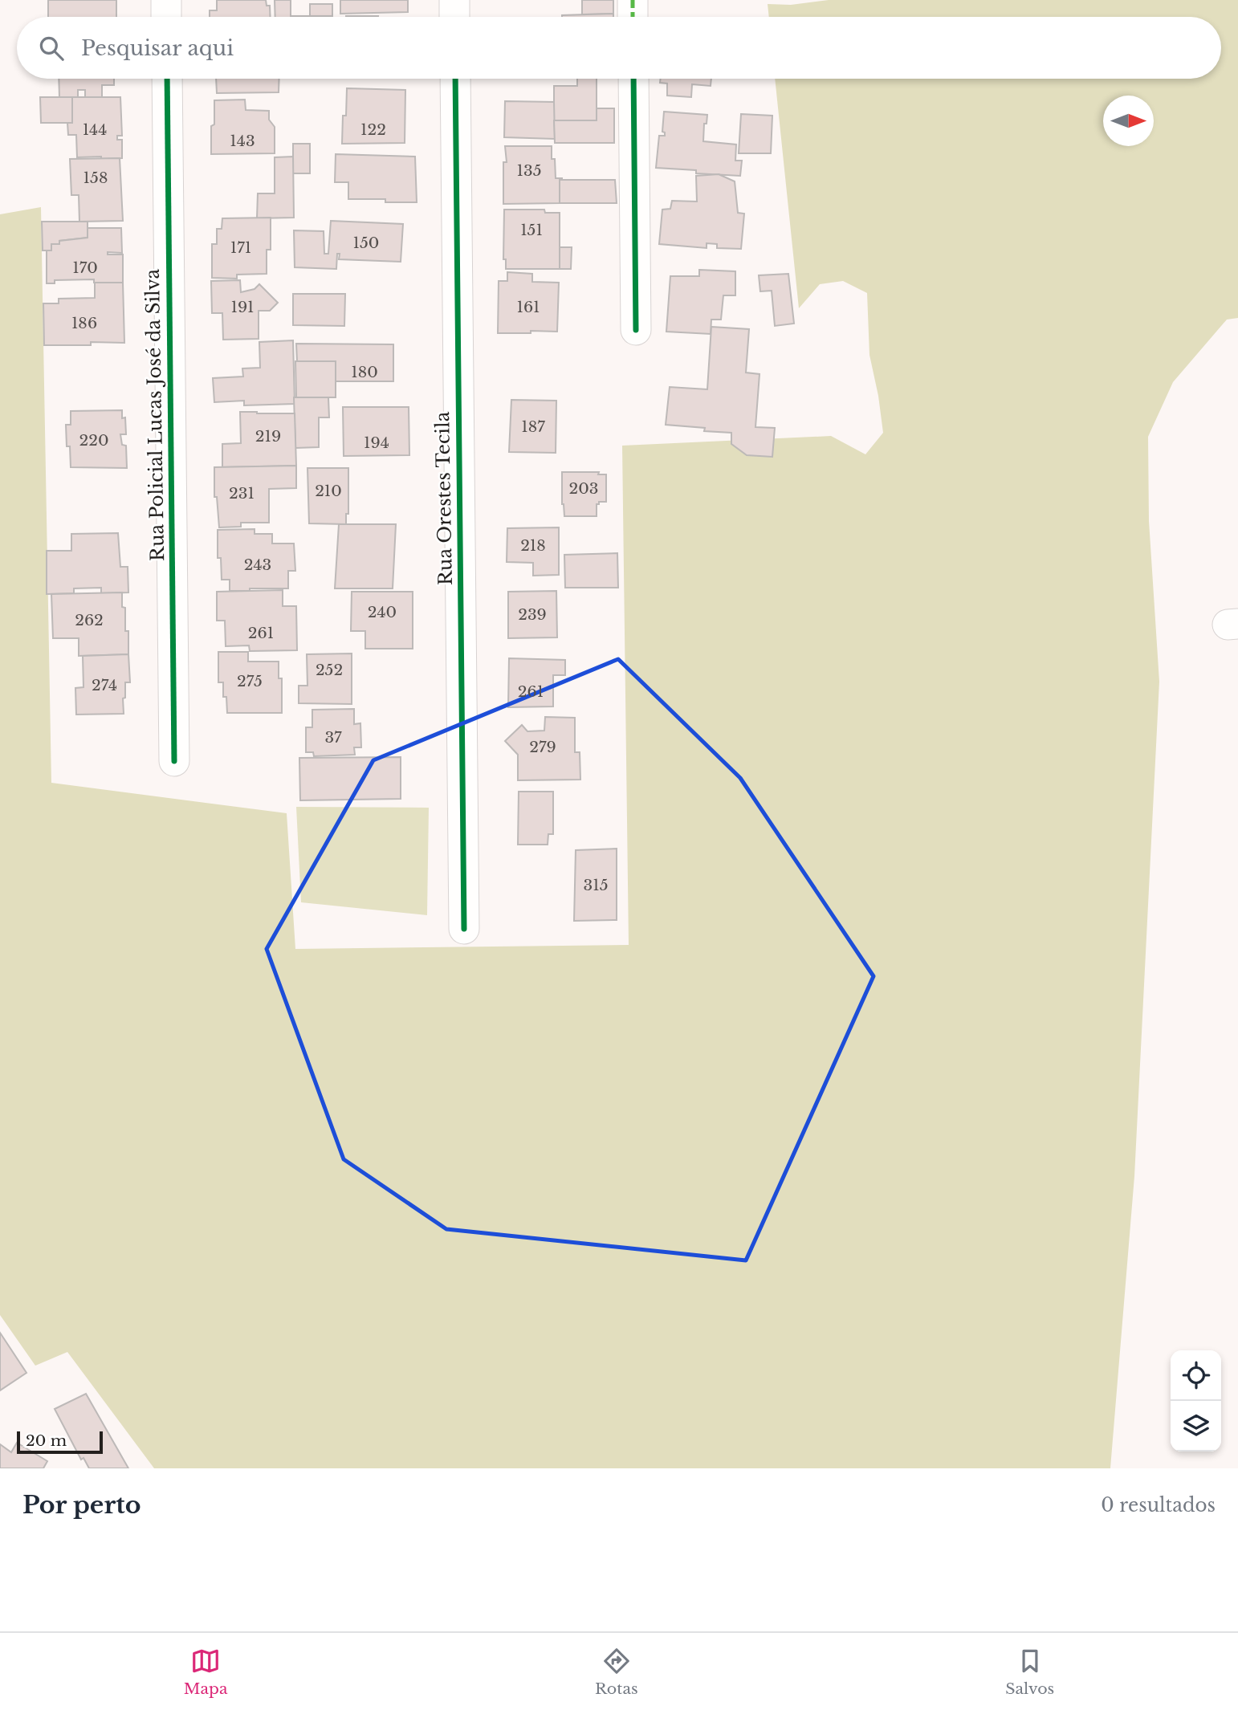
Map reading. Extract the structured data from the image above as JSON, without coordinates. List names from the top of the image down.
{
  "streets": {
    "street": ["Rua Policial Lucas José da Silva", "Rua Orestes Tecila"]
  },
  "house_numbers": [
    "144",
    "122",
    "143",
    "135",
    "158",
    "151",
    "150",
    "171",
    "170",
    "191",
    "161",
    "186",
    "180",
    "187",
    "219",
    "220",
    "194",
    "203",
    "210",
    "231",
    "218",
    "243",
    "240",
    "239",
    "262",
    "261",
    "252",
    "275",
    "274",
    "261",
    "37",
    "279",
    "315"
  ],
  "scale_bar": "20 m",
  "north": "right",
  "page": {
    "search": "Pesquisar aqui",
    "scale": "20 m",
    "heading": ["Por perto", "0 resultados"],
    "nav": ["Mapa", "Rotas", "Salvos"]
  }
}
